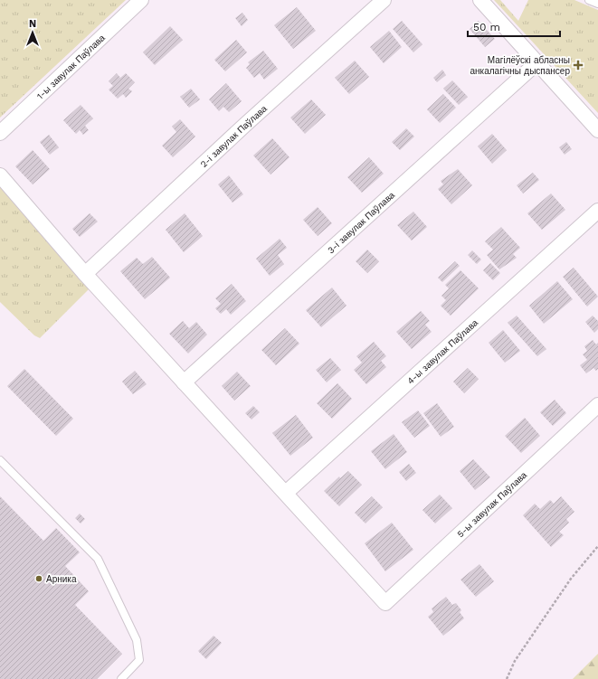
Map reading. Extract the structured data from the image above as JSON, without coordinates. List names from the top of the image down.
{
  "streets": {
    "street": [
      "1-ы завулак Паўлава",
      "2-і завулак Паўлава",
      "3-і завулак Паўлава",
      "4-ы завулак Паўлава",
      "5-ы завулак Паўлава"
    ]
  },
  "crossings": [
    ["4-ы завулак Паўлава", "5-ы завулак Паўлава"]
  ],
  "places": {
    "health": ["Магілёўскі абласны анкалагічны дыспансер"],
    "other": ["Арника"]
  },
  "scale_bar": "50 m",
  "north": "top"
}
